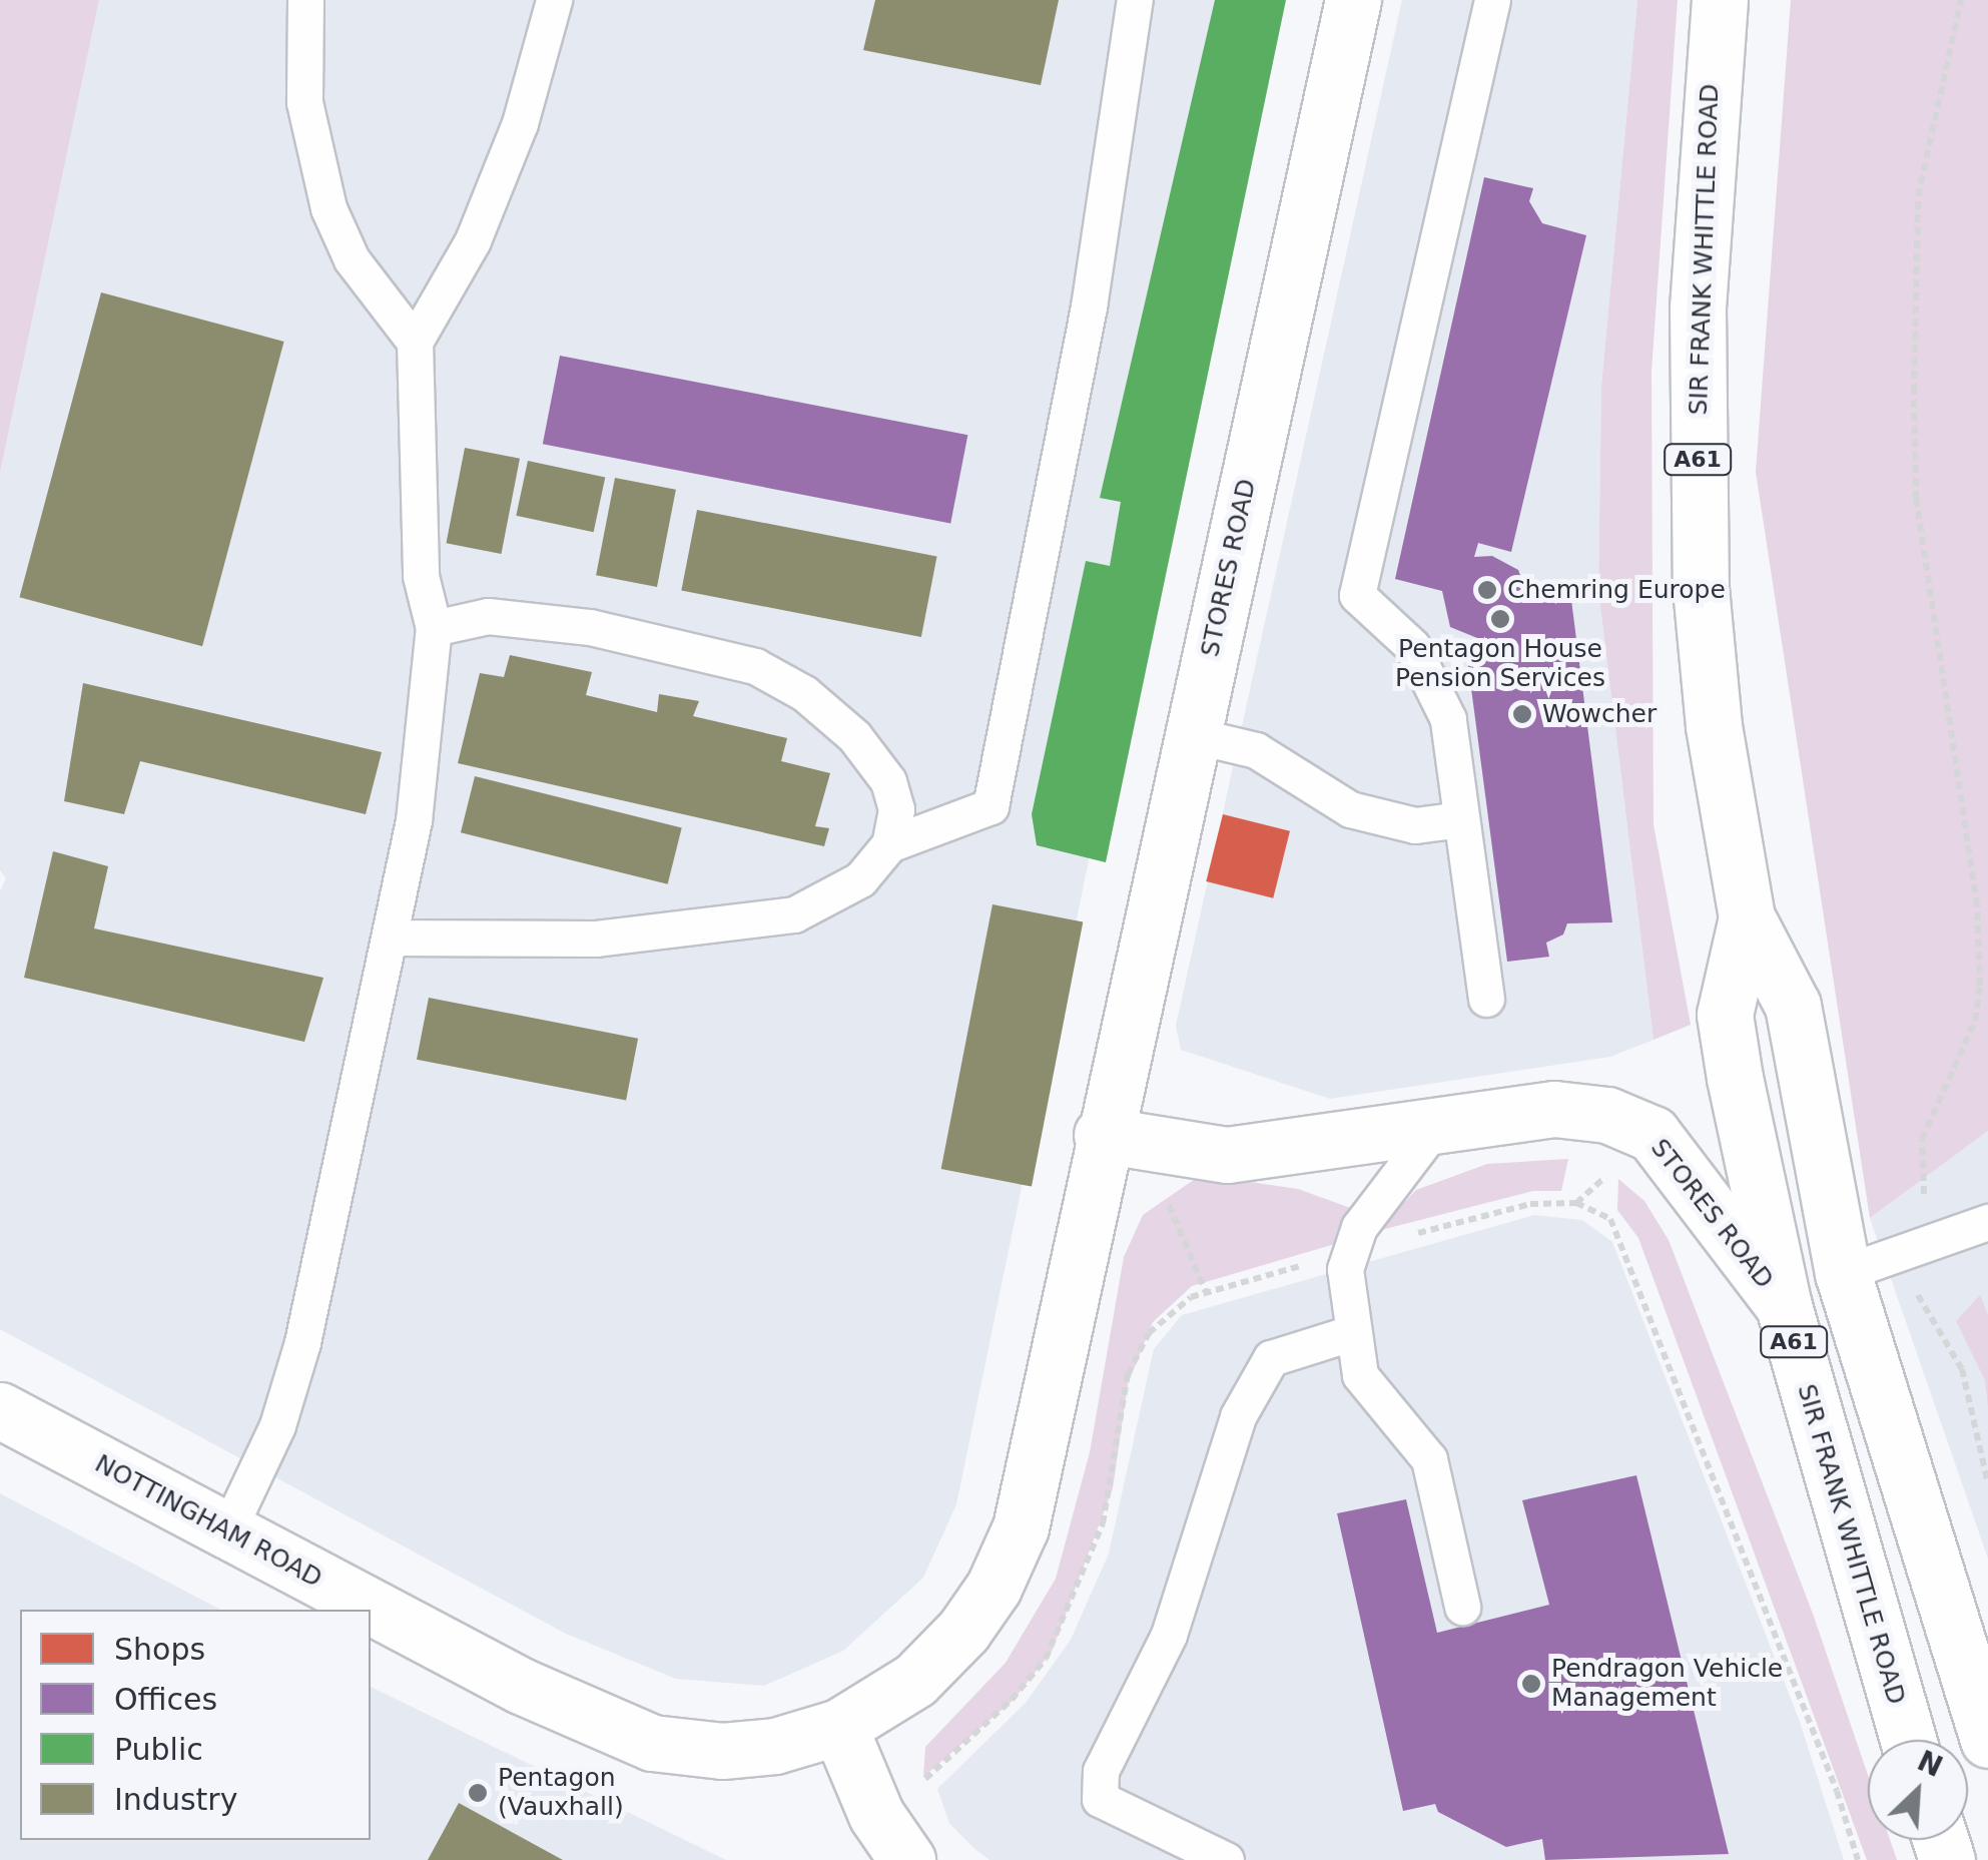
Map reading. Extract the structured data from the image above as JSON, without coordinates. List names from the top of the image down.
{
  "streets": {
    "main road": [
      "SIR FRANK WHITTLE ROAD",
      "A61",
      "STORES ROAD",
      "NOTTINGHAM ROAD"
    ]
  },
  "crossings": [
    ["SIR FRANK WHITTLE ROAD", "STORES ROAD"],
    ["STORES ROAD", "NOTTINGHAM ROAD"]
  ],
  "places": [
    "Chemring Europe",
    "Pentagon House Pension Services",
    "Wowcher",
    "Pendragon Vehicle Management",
    "Pentagon (Vauxhall)"
  ],
  "legend": [
    "Shops",
    "Offices",
    "Public",
    "Industry"
  ],
  "north": "top right"
}
